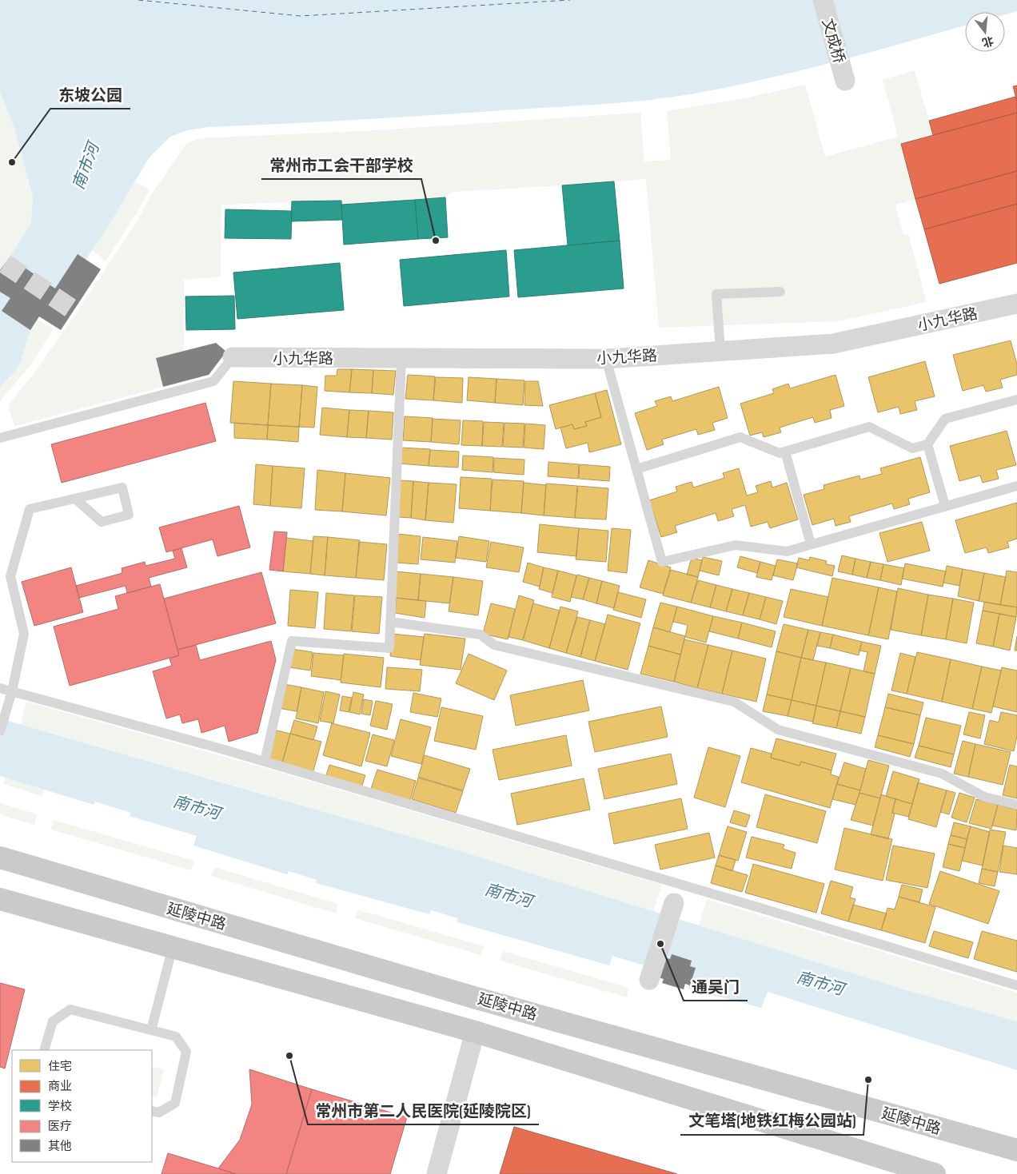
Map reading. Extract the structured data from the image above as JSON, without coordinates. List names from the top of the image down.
{
  "streets": {
    "main road": ["延陵中路"],
    "street": ["文成桥", "小九华路"]
  },
  "water": ["南市河"],
  "places": [
    "东坡公园",
    "常州市工会干部学校",
    "通吴门",
    "常州市第二人民医院(延陵院区)",
    "文笔塔(地铁红梅公园站)"
  ],
  "legend": [
    "住宅",
    "商业",
    "学校",
    "医疗",
    "其他"
  ],
  "north": "bottom"
}
